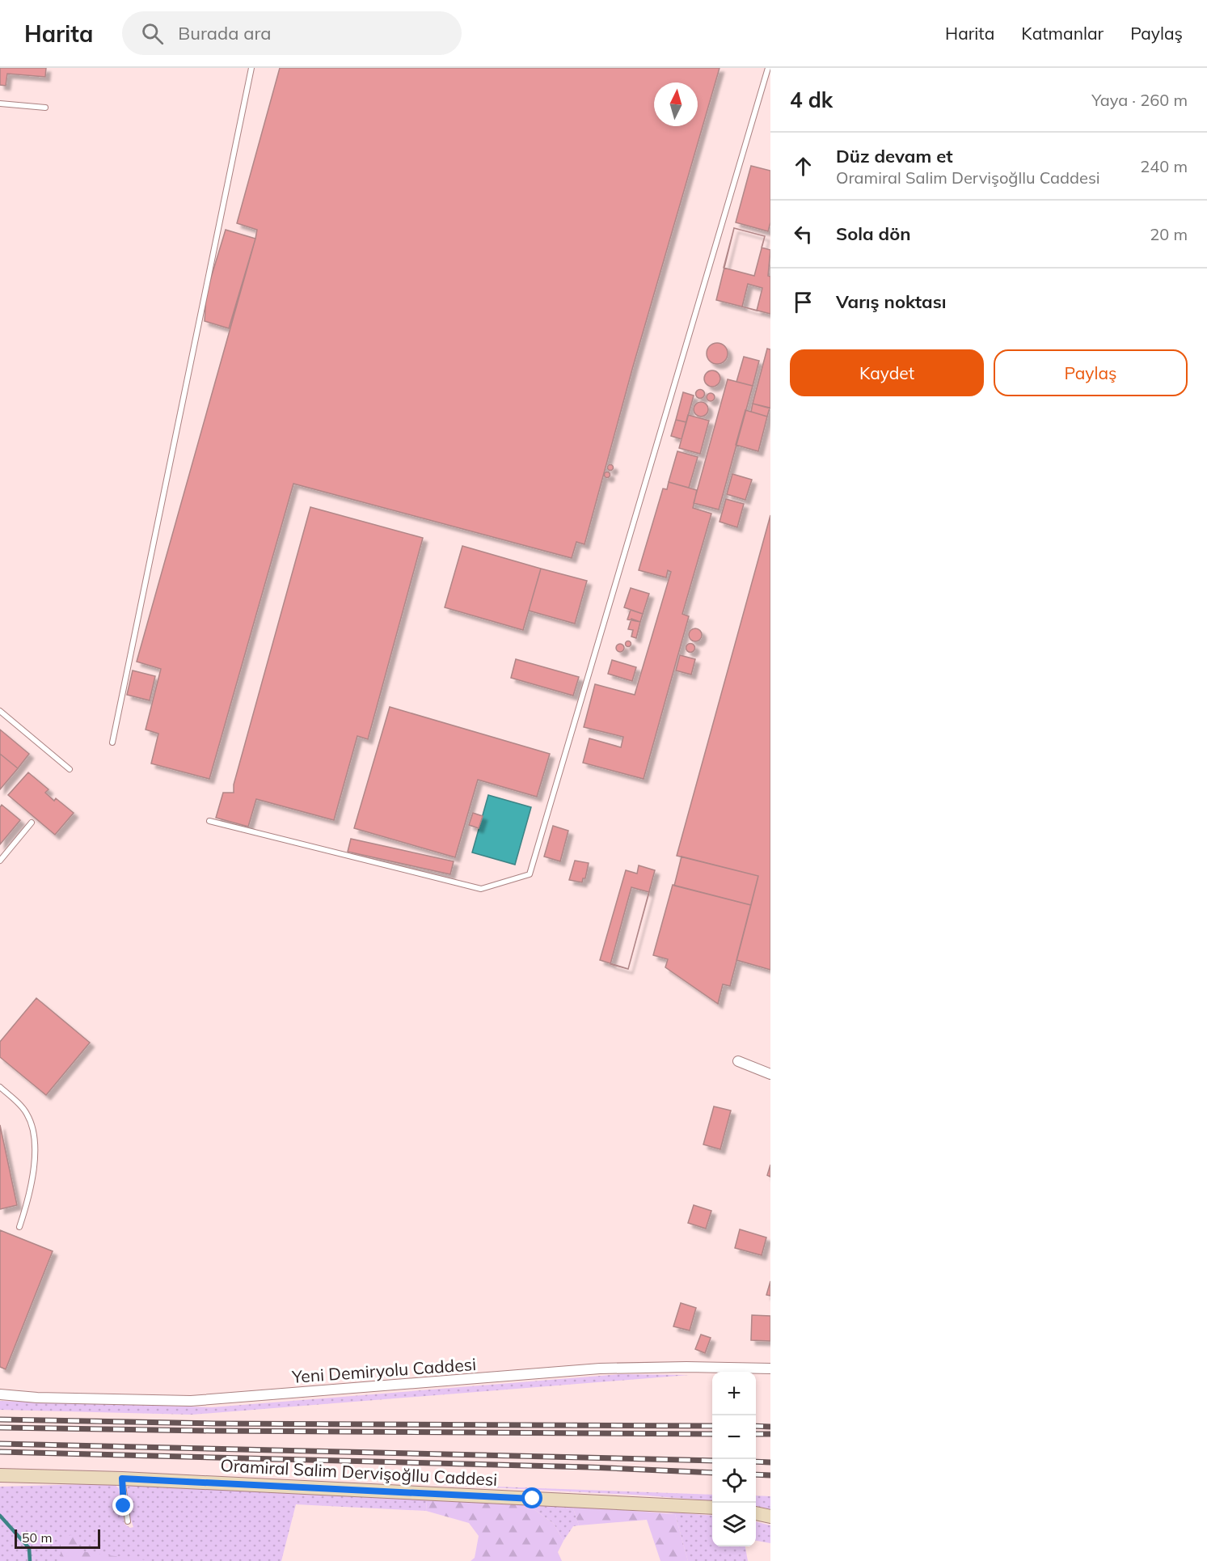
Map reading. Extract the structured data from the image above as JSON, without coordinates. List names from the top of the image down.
{
  "streets": {
    "street": ["Yeni Demiryolu Caddesi", "Oramiral Salim Dervişoğllu Caddesi"]
  },
  "scale_bar": "50 m",
  "north": "top",
  "page": {
    "header": "Harita",
    "search": "Burada ara",
    "nav": ["Harita", "Katmanlar", "Paylaş"],
    "heading": ["4 dk", "Yaya · 260 m"],
    "list": [
      ["Düz devam et", "Oramiral Salim Dervişoğllu Caddesi", "240 m"],
      ["Sola dön", "20 m"],
      "Varış noktası"
    ],
    "buttons": ["Kaydet", "Paylaş"],
    "map_buttons": ["+", "−"],
    "scale": "50 m"
  }
}
